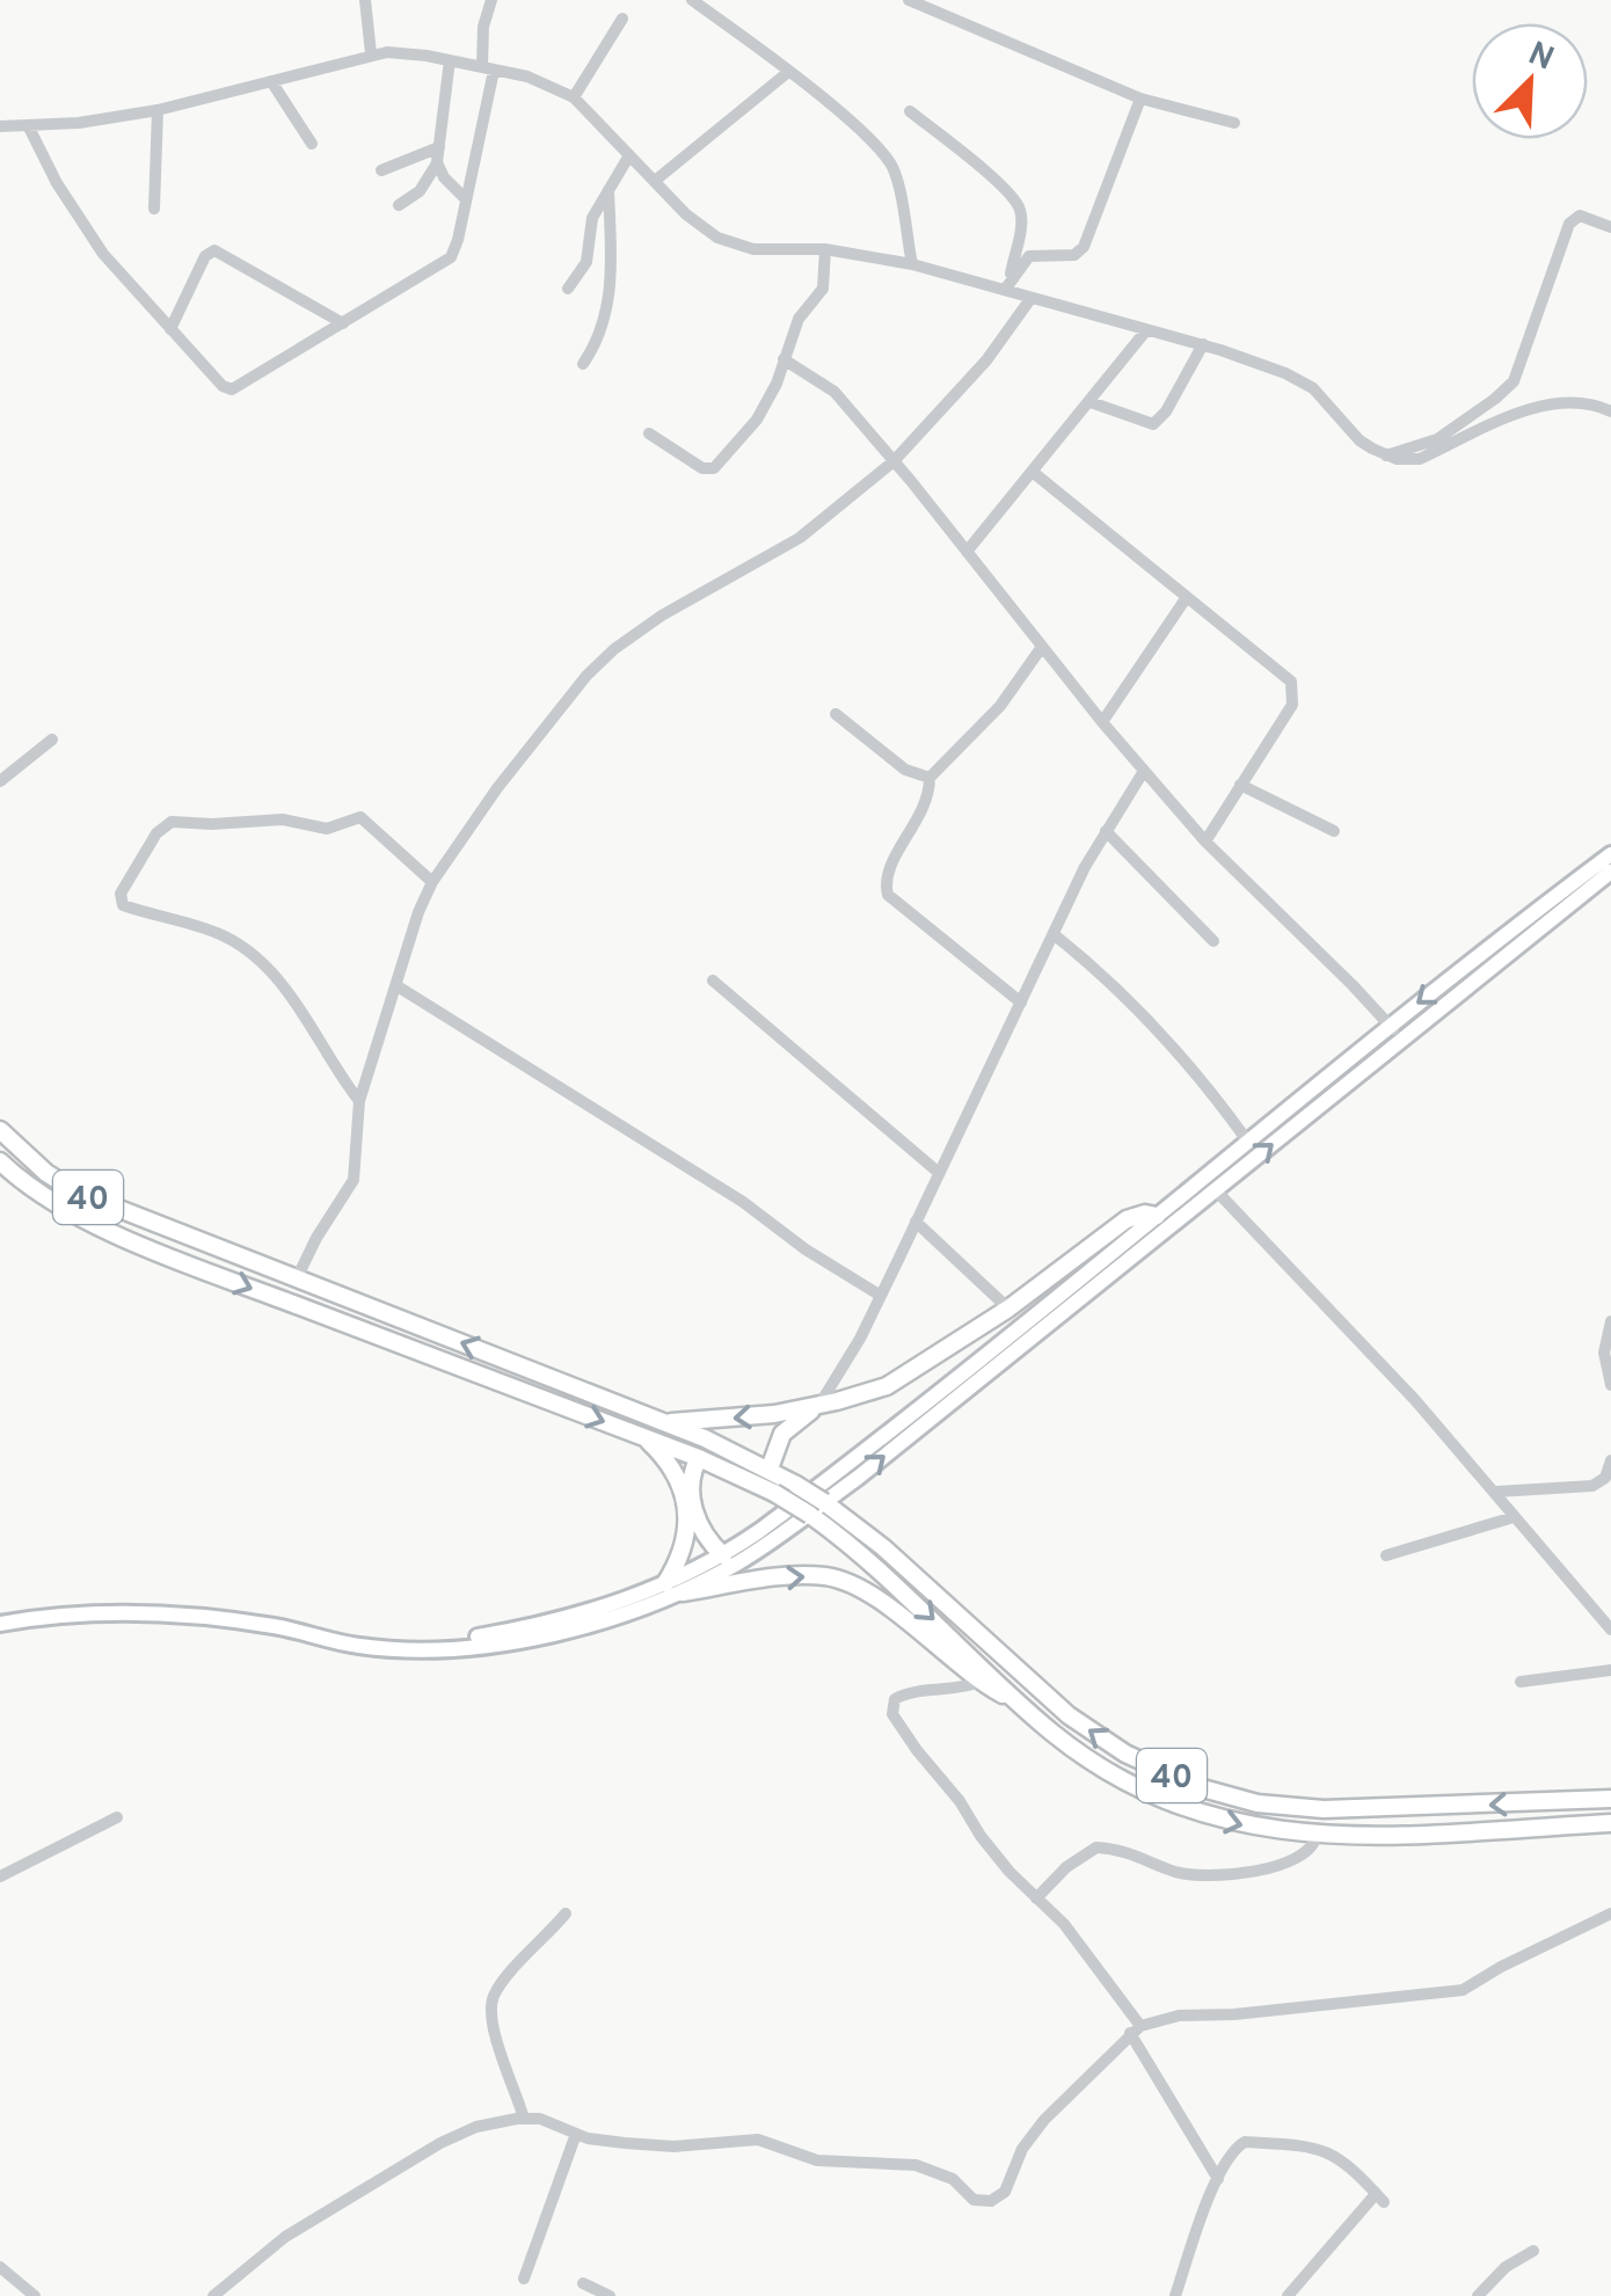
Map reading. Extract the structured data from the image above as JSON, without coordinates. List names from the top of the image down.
{
  "streets": {
    "highway": ["40"]
  },
  "north": "top right"
}
